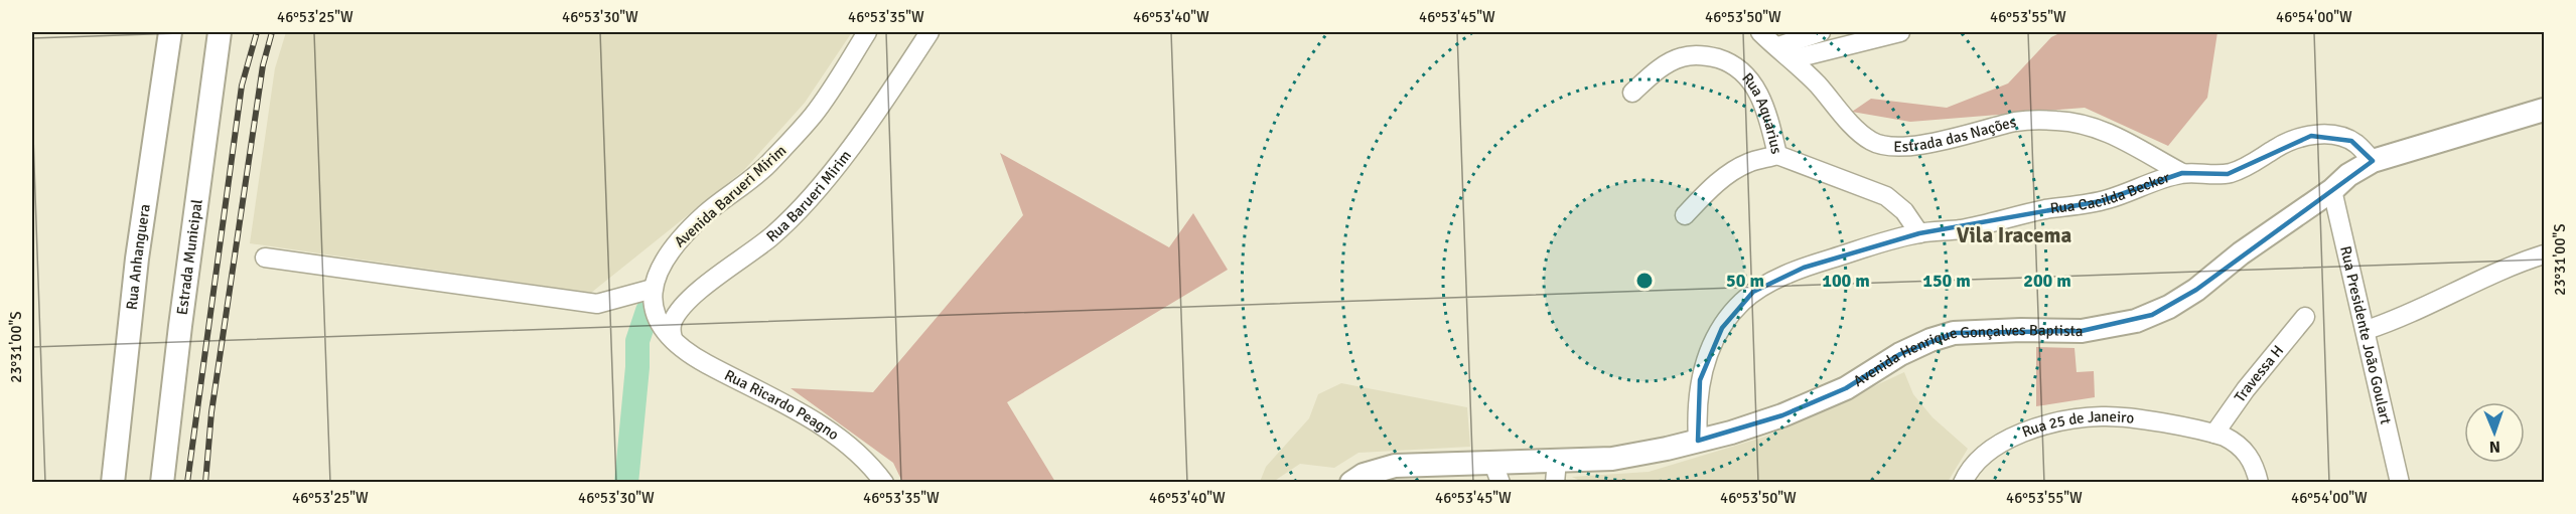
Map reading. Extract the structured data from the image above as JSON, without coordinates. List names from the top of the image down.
{
  "streets": {
    "main road": ["Rua Anhanguera", "Estrada Municipal", "Avenida Henrique Gonçalves Baptista"],
    "street": [
      "Rua Aquarius",
      "Estrada das Nações",
      "Rua Cacilda Becker",
      "Rua Barueri Mirim",
      "Avenida Barueri Mirim",
      "Rua Presidente João Goulart",
      "Travessa H",
      "Rua Ricardo Peagno",
      "Rua 25 de Janeiro"
    ]
  },
  "crossings": [
    ["Rua Aquarius", "Rua Cacilda Becker"],
    ["Estrada das Nações", "Rua Cacilda Becker"],
    ["Rua Cacilda Becker", "Avenida Henrique Gonçalves Baptista"],
    ["Rua Barueri Mirim", "Rua Ricardo Peagno"],
    ["Rua Presidente João Goulart", "Avenida Henrique Gonçalves Baptista"],
    ["Travessa H", "Rua 25 de Janeiro"]
  ],
  "districts": ["Vila Iracema"],
  "north": "bottom",
  "coordinates": [
    "46°53'25\"W",
    "46°53'30\"W",
    "46°53'35\"W",
    "46°53'40\"W",
    "46°53'45\"W",
    "46°53'50\"W",
    "46°53'55\"W",
    "46°54'00\"W",
    "23°31'00\"S"
  ],
  "rings": [
    "50 m",
    "100 m",
    "150 m",
    "200 m"
  ]
}
